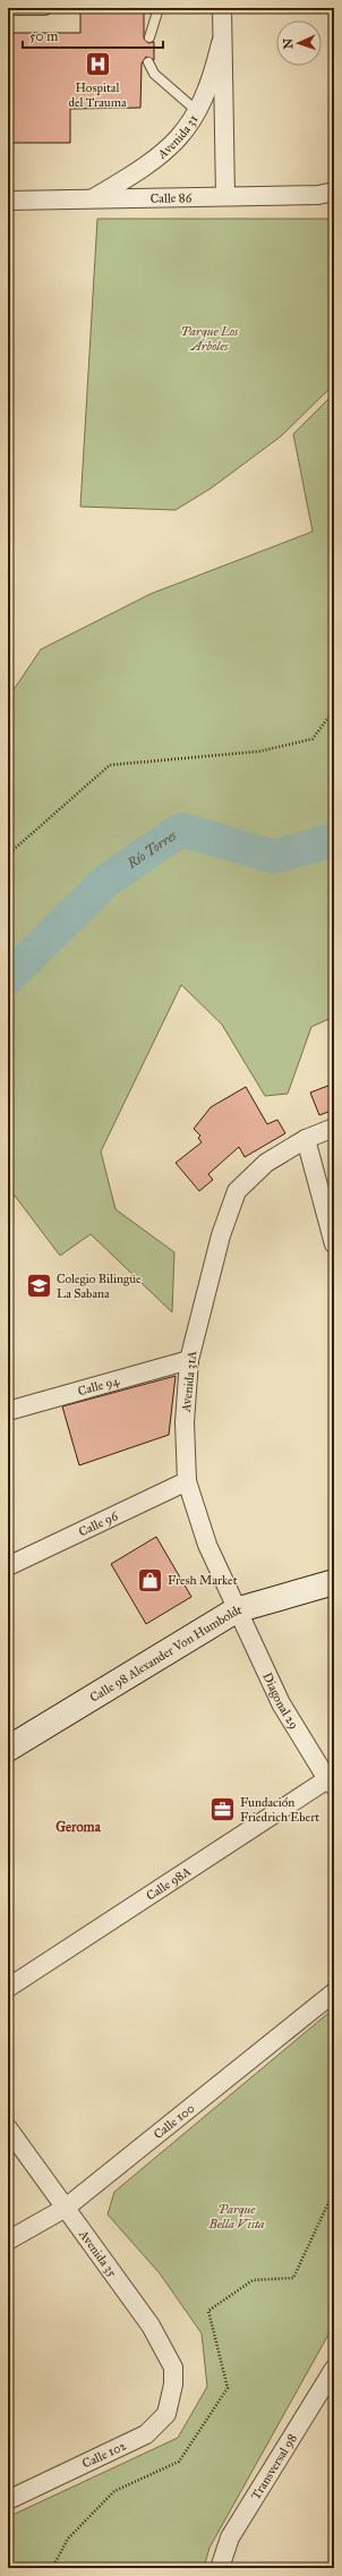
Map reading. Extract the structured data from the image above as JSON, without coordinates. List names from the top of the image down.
{
  "streets": {
    "street": [
      "Avenida 31",
      "Calle 86",
      "Avenida 31A",
      "Calle 94",
      "Calle 96",
      "Calle 98 Alexander Von Humboldt",
      "Diagonal 29",
      "Calle 98A",
      "Calle 100",
      "Avenida 35",
      "Calle 102",
      "Transversal 98"
    ]
  },
  "crossings": [
    ["Avenida 31", "Calle 86"],
    ["Avenida 31A", "Calle 94"],
    ["Avenida 31A", "Calle 96"],
    ["Avenida 31A", "Calle 98 Alexander Von Humboldt"],
    ["Avenida 31A", "Diagonal 29"],
    ["Calle 98 Alexander Von Humboldt", "Diagonal 29"],
    ["Diagonal 29", "Calle 98A"],
    ["Calle 100", "Avenida 35"],
    ["Avenida 35", "Calle 102"]
  ],
  "districts": ["Geroma"],
  "water": ["Río Torres"],
  "parks": ["Parque Los Árboles", "Parque Bella Vista"],
  "places": {
    "hospital": ["Hospital del Trauma"],
    "school or university": ["Colegio Bilingüe La Sabana"],
    "shop": ["Fresh Market"],
    "office": ["Fundación Friedrich Ebert"]
  },
  "scale_bar": "50 m",
  "north": "left"
}
